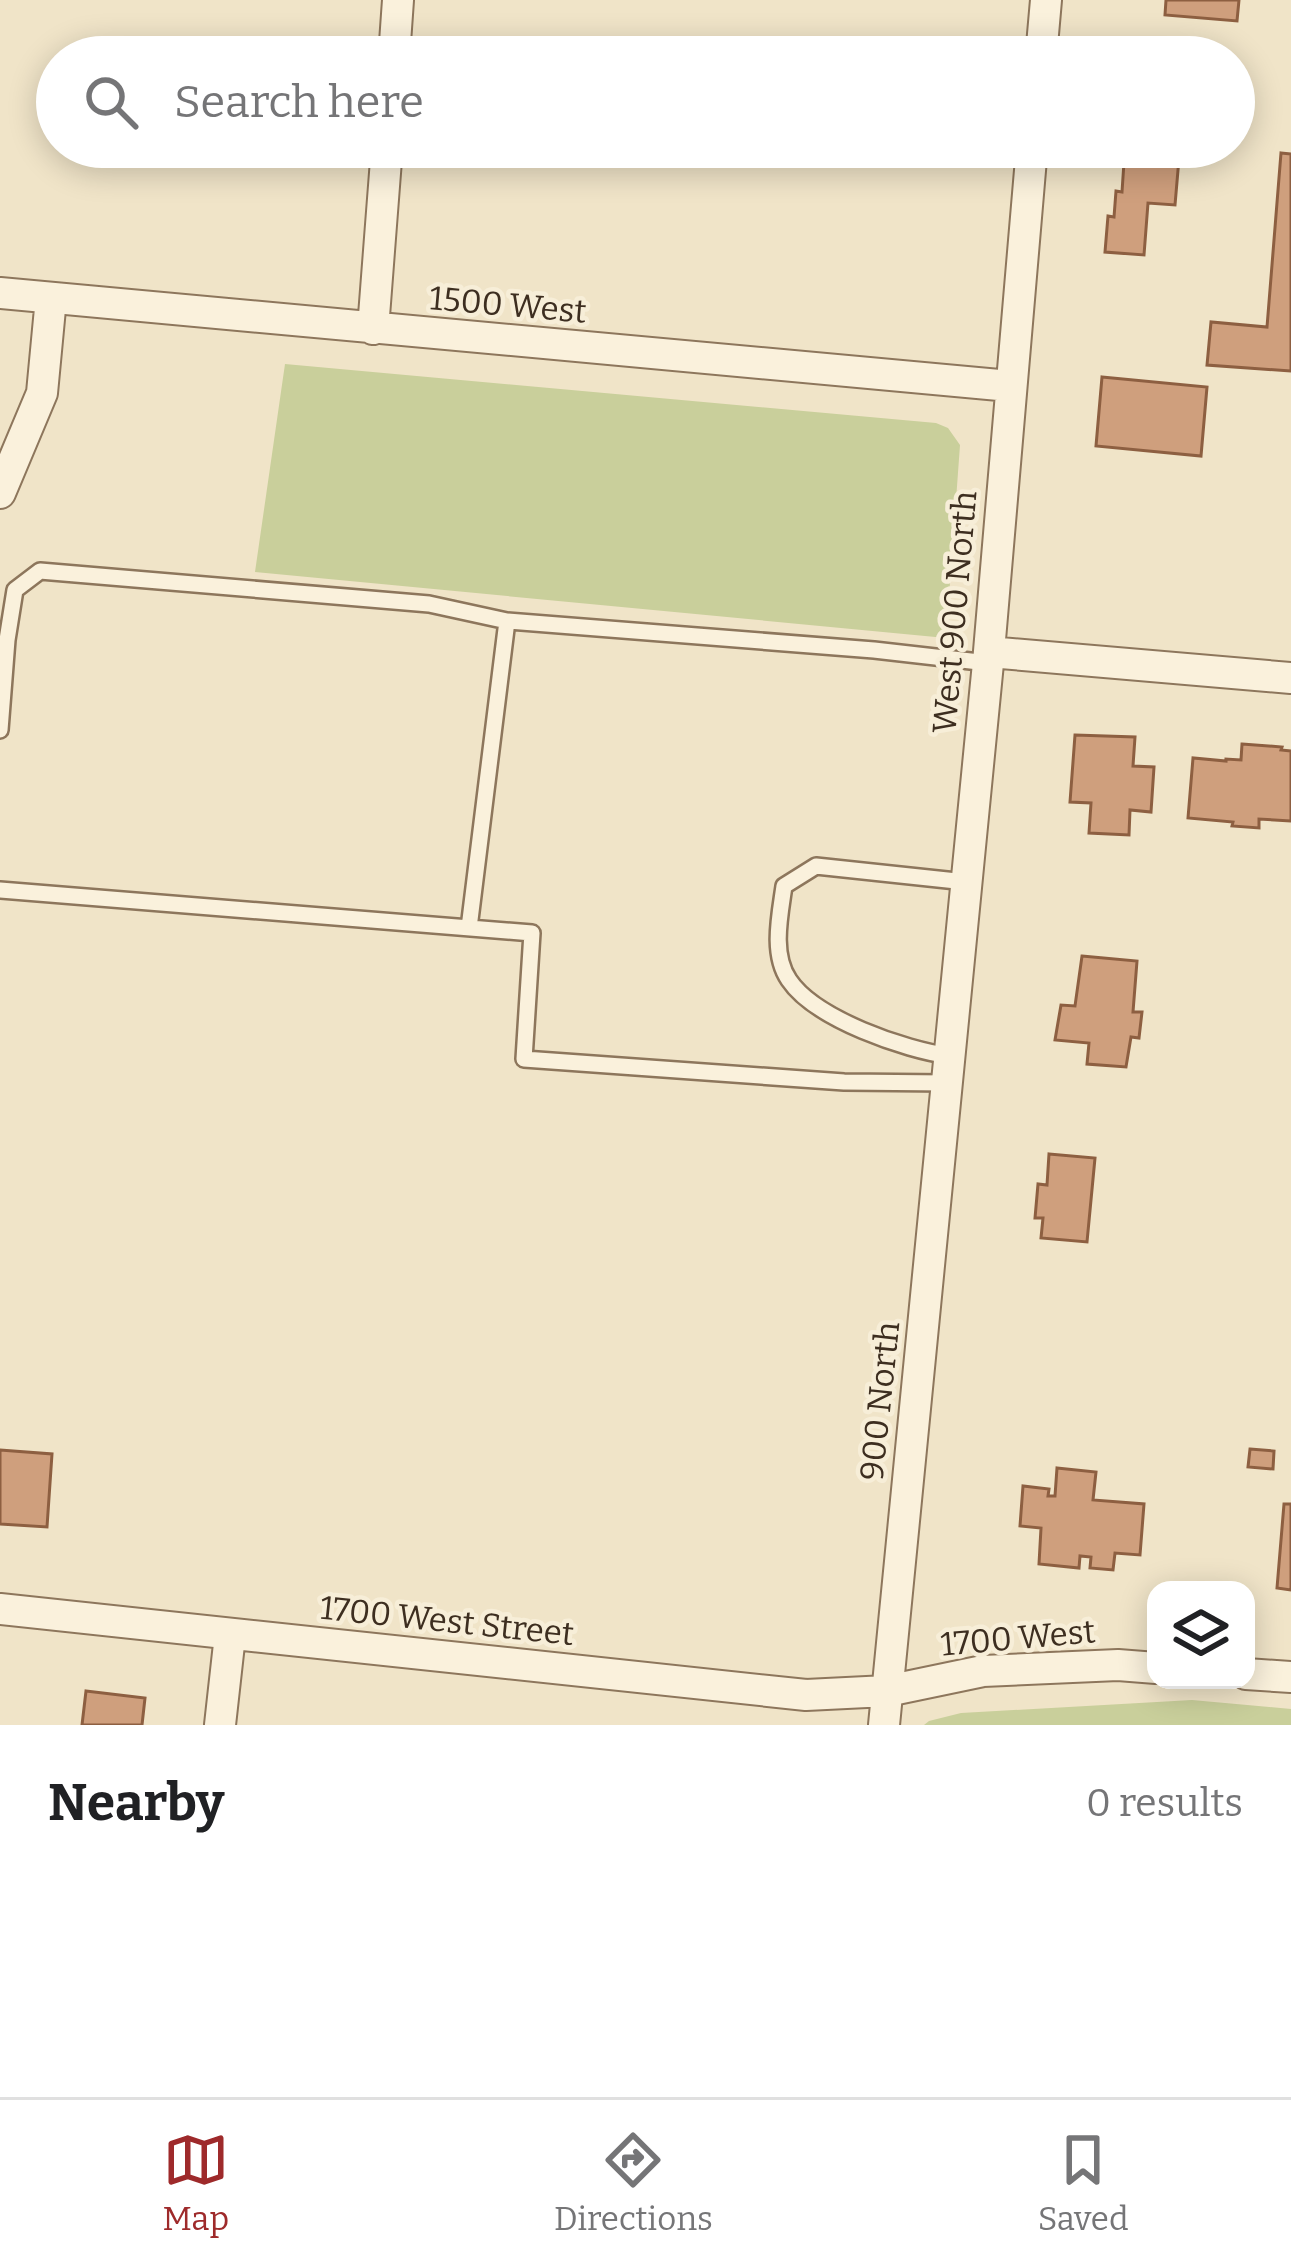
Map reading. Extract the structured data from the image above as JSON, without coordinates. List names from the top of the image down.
{
  "streets": {
    "street": [
      "1500 West",
      "West 900 North",
      "900 North",
      "1700 West Street",
      "1700 West"
    ]
  },
  "crossings": [
    ["1500 West", "West 900 North"],
    ["West 900 North", "900 North"],
    ["900 North", "1700 West Street"],
    ["900 North", "1700 West"],
    ["1700 West Street", "1700 West"]
  ],
  "page": {
    "search": "Search here",
    "heading": ["Nearby", "0 results"],
    "nav": ["Map", "Directions", "Saved"]
  }
}
